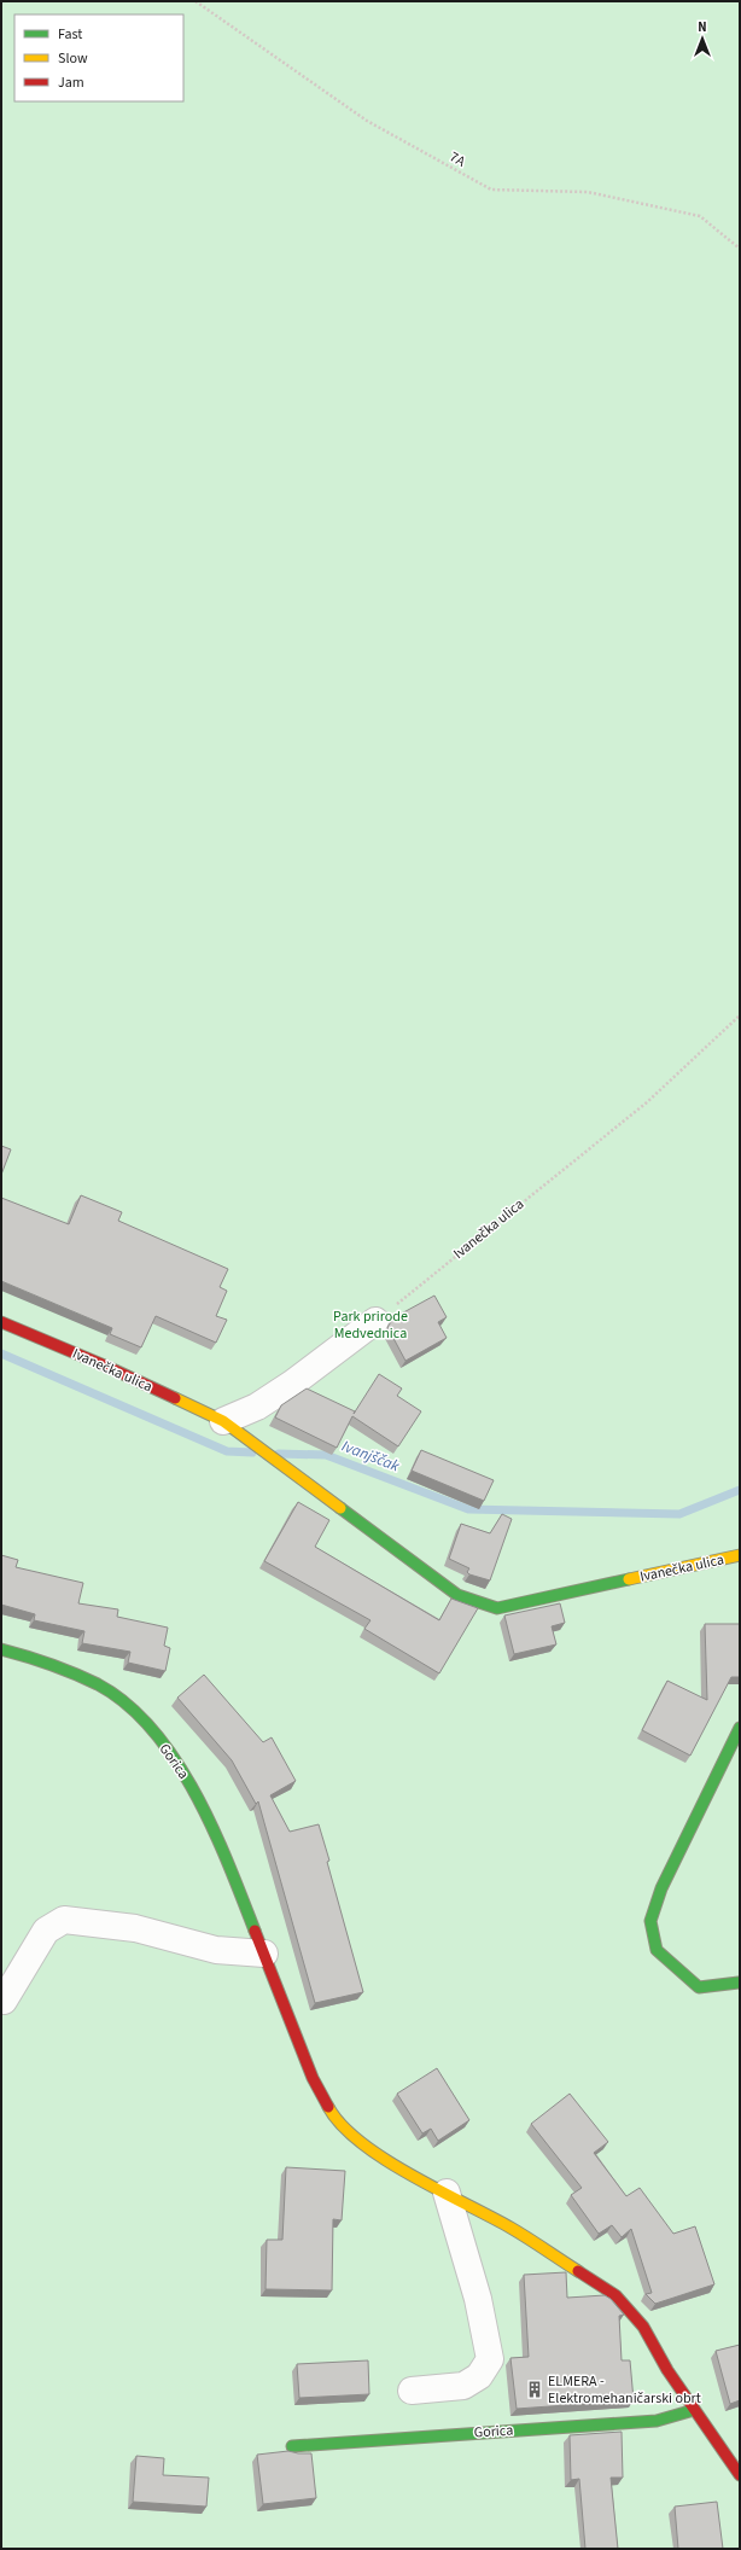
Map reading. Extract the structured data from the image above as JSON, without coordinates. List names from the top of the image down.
{
  "streets": {
    "street": ["Ivanečka ulica", "Gorica"],
    "path": ["7A"]
  },
  "water": ["Ivanjščak"],
  "parks": ["Park prirode Medvednica"],
  "places": {
    "building": ["ELMERA - Elektromehaničarski obrt"]
  },
  "legend": ["Fast", "Slow", "Jam"],
  "north": "top"
}
